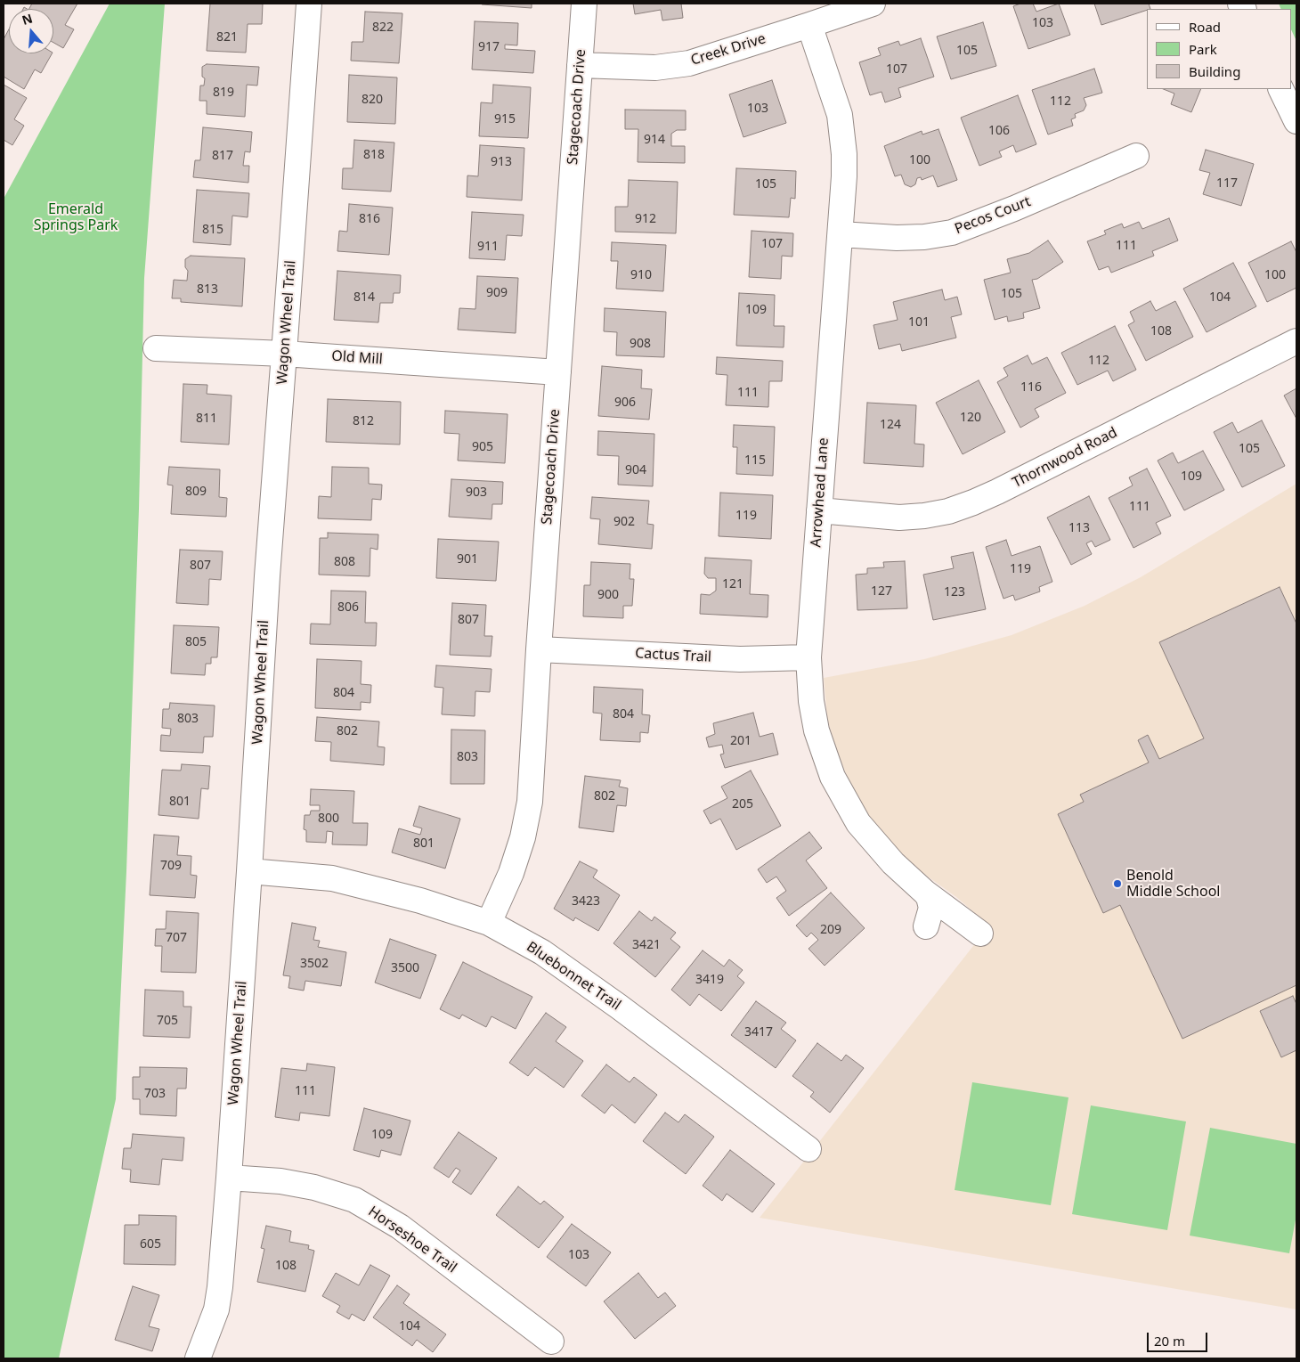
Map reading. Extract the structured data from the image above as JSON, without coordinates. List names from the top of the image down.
{
  "streets": {
    "street": [
      "Creek Drive",
      "Stagecoach Drive",
      "Pecos Court",
      "Wagon Wheel Trail",
      "Old Mill",
      "Thornwood Road",
      "Arrowhead Lane",
      "Cactus Trail",
      "Bluebonnet Trail",
      "Horseshoe Trail"
    ]
  },
  "crossings": [
    ["Creek Drive", "Stagecoach Drive"],
    ["Creek Drive", "Arrowhead Lane"],
    ["Stagecoach Drive", "Old Mill"],
    ["Stagecoach Drive", "Cactus Trail"],
    ["Stagecoach Drive", "Bluebonnet Trail"],
    ["Pecos Court", "Arrowhead Lane"],
    ["Wagon Wheel Trail", "Old Mill"],
    ["Wagon Wheel Trail", "Bluebonnet Trail"],
    ["Wagon Wheel Trail", "Horseshoe Trail"],
    ["Thornwood Road", "Arrowhead Lane"],
    ["Arrowhead Lane", "Cactus Trail"]
  ],
  "parks": ["Emerald Springs Park"],
  "places": ["Benold Middle School"],
  "house_numbers": [
    "103",
    "822",
    "821",
    "917",
    "105",
    "107",
    "819",
    "820",
    "112",
    "103",
    "915",
    "106",
    "914",
    "818",
    "817",
    "100",
    "913",
    "117",
    "105",
    "816",
    "912",
    "815",
    "107",
    "111",
    "911",
    "910",
    "100",
    "813",
    "909",
    "105",
    "814",
    "104",
    "109",
    "101",
    "108",
    "908",
    "112",
    "116",
    "111",
    "906",
    "120",
    "811",
    "812",
    "124",
    "905",
    "105",
    "115",
    "904",
    "109",
    "809",
    "903",
    "111",
    "119",
    "902",
    "113",
    "901",
    "808",
    "807",
    "119",
    "121",
    "127",
    "123",
    "900",
    "806",
    "807",
    "805",
    "804",
    "804",
    "803",
    "802",
    "201",
    "803",
    "802",
    "801",
    "205",
    "800",
    "801",
    "709",
    "3423",
    "209",
    "707",
    "3421",
    "3502",
    "3500",
    "3419",
    "705",
    "3417",
    "111",
    "703",
    "109",
    "605",
    "103",
    "108",
    "104"
  ],
  "legend": ["Road", "Park", "Building"],
  "scale_bar": "20 m",
  "north": "top"
}
